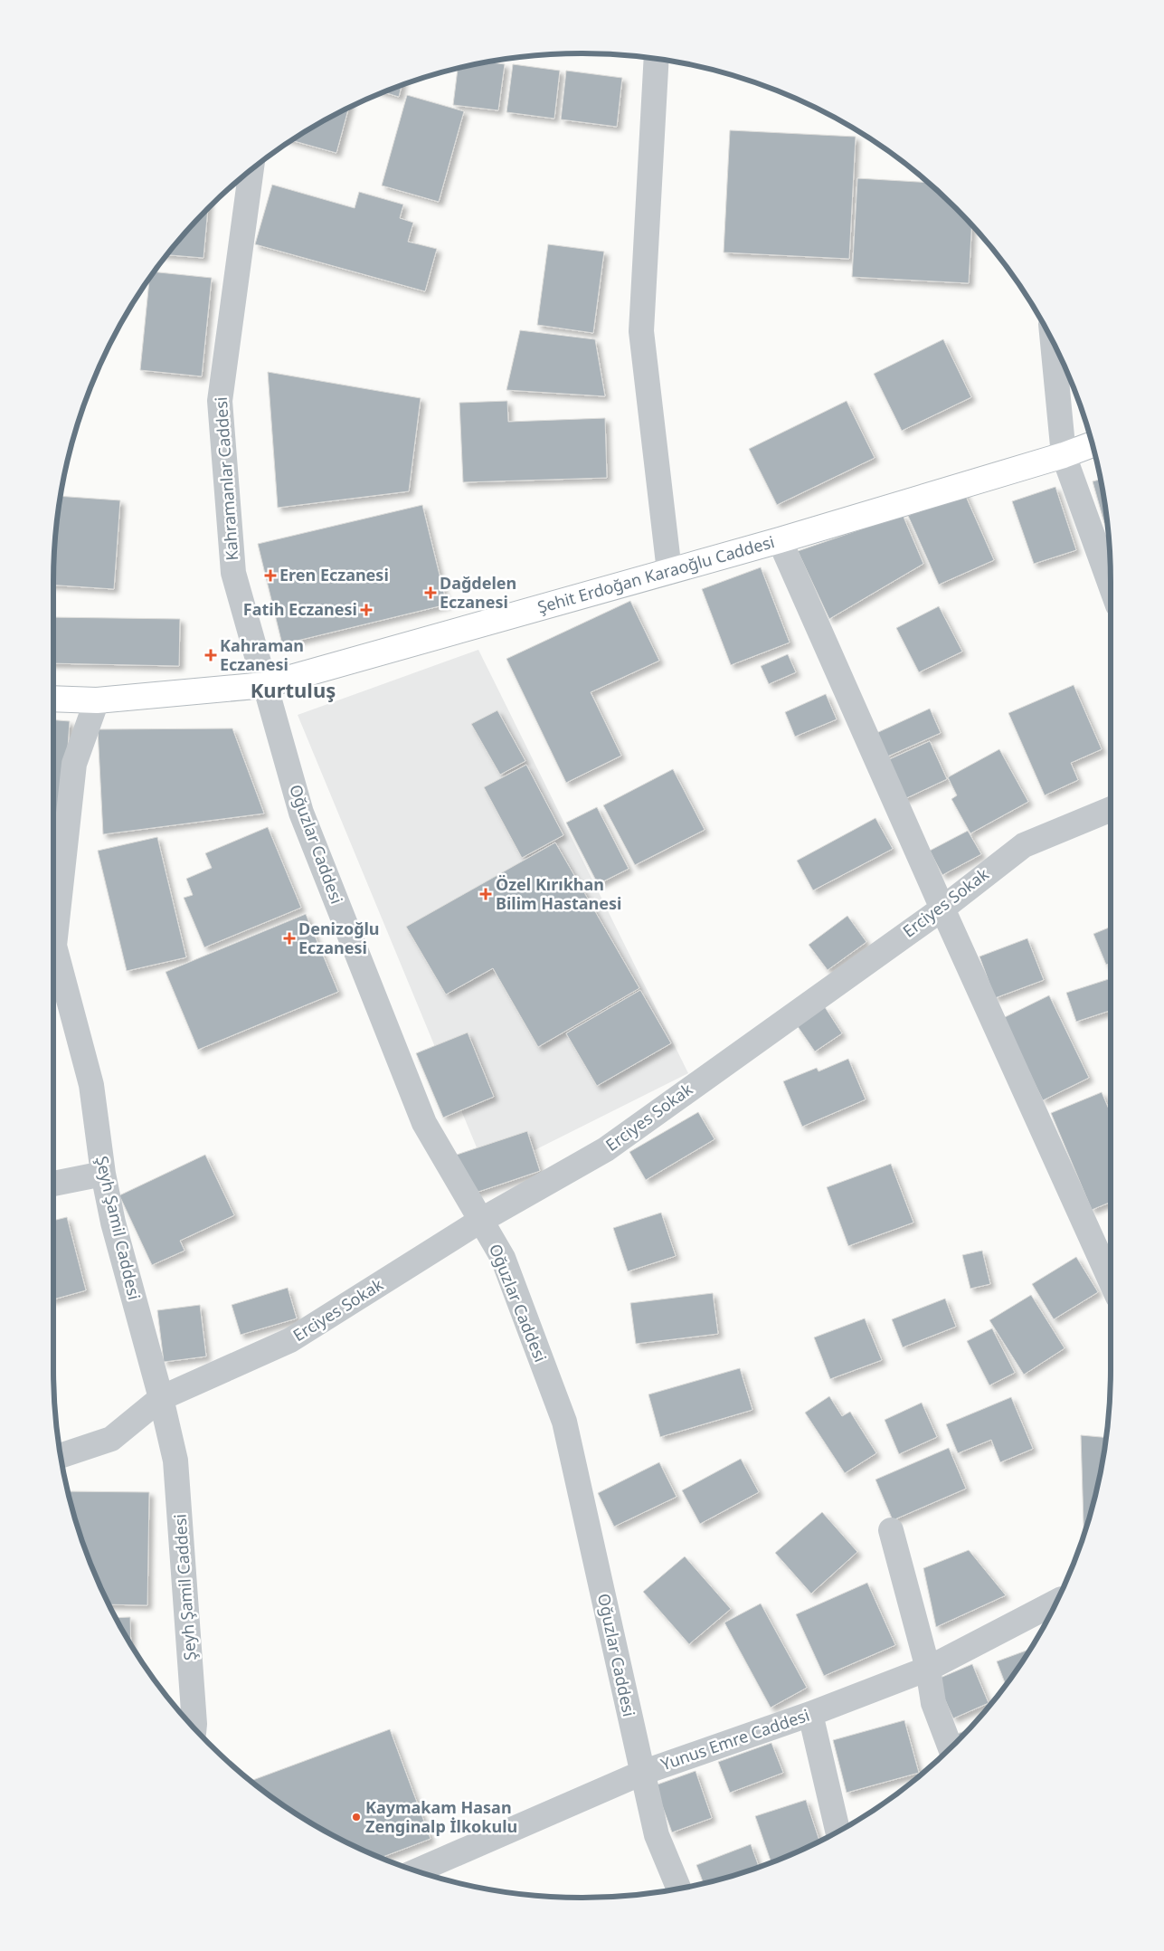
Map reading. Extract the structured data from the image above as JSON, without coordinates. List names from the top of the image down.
{
  "streets": {
    "main road": ["Şehit Erdoğan Karaoğlu Caddesi"],
    "street": [
      "Kahramanlar Caddesi",
      "Oğuzlar Caddesi",
      "Erciyes Sokak",
      "Şeyh Şamil Caddesi",
      "Yunus Emre Caddesi"
    ]
  },
  "crossings": [
    ["Kahramanlar Caddesi", "Şehit Erdoğan Karaoğlu Caddesi"],
    ["Kahramanlar Caddesi", "Oğuzlar Caddesi"],
    ["Şehit Erdoğan Karaoğlu Caddesi", "Oğuzlar Caddesi"],
    ["Şehit Erdoğan Karaoğlu Caddesi", "Şeyh Şamil Caddesi"],
    ["Oğuzlar Caddesi", "Erciyes Sokak"],
    ["Oğuzlar Caddesi", "Yunus Emre Caddesi"],
    ["Erciyes Sokak", "Şeyh Şamil Caddesi"]
  ],
  "districts": ["Kurtuluş"],
  "places": {
    "health": [
      "Eren Eczanesi",
      "Dağdelen Eczanesi",
      "Fatih Eczanesi",
      "Kahraman Eczanesi",
      "Özel Kırıkhan Bilim Hastanesi",
      "Denizoğlu Eczanesi"
    ],
    "other": ["Kaymakam Hasan Zenginalp İlkokulu"]
  }
}
